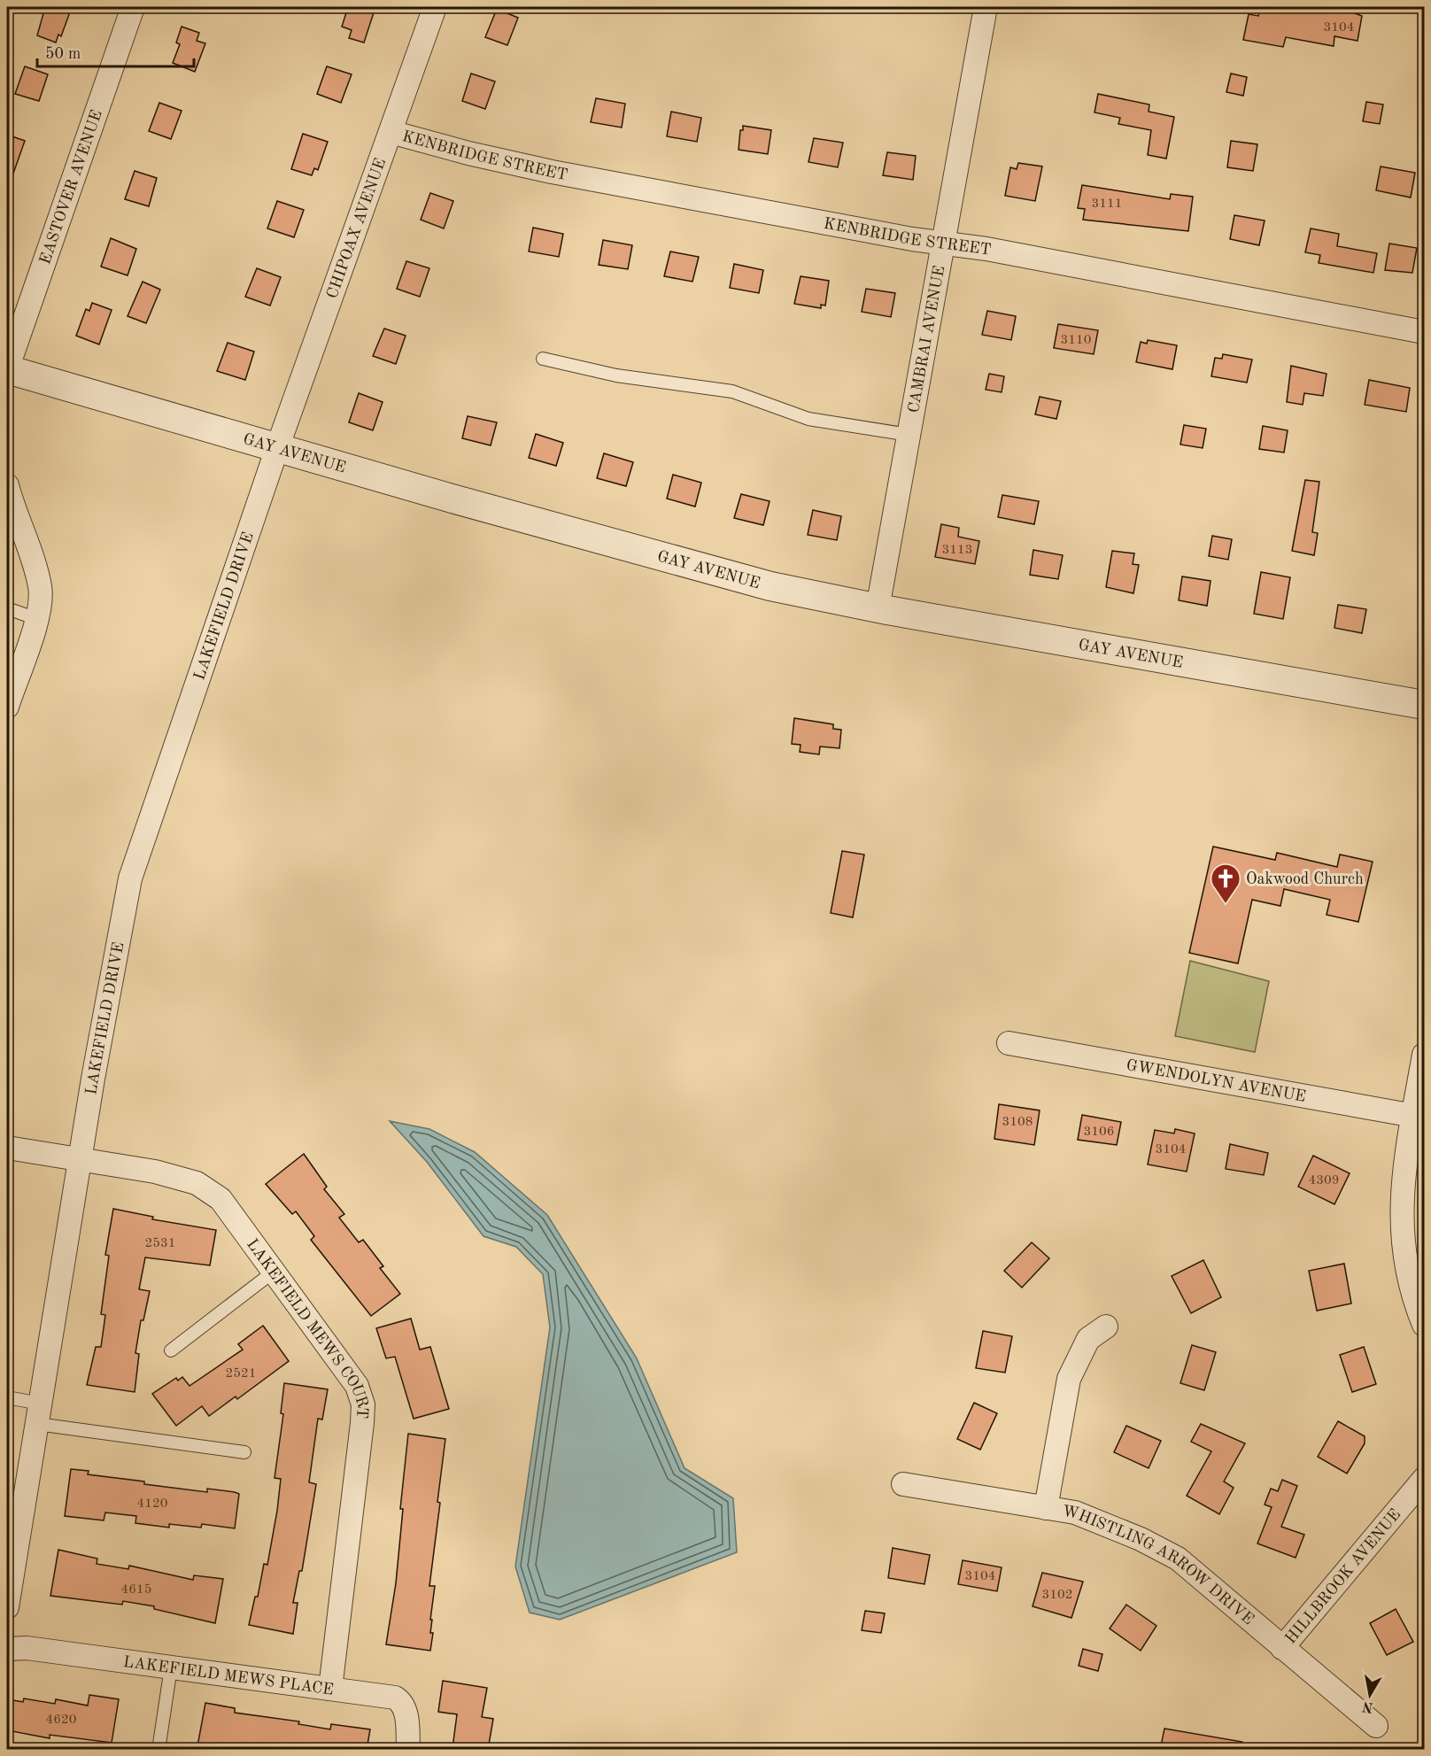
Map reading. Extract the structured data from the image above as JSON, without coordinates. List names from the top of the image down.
{
  "streets": {
    "street": [
      "KENBRIDGE STREET",
      "EASTOVER AVENUE",
      "CHIPOAX AVENUE",
      "CAMBRAI AVENUE",
      "GAY AVENUE",
      "LAKEFIELD DRIVE",
      "GWENDOLYN AVENUE",
      "LAKEFIELD MEWS COURT",
      "WHISTLING ARROW DRIVE",
      "HILLBROOK AVENUE",
      "LAKEFIELD MEWS PLACE"
    ]
  },
  "crossings": [
    ["KENBRIDGE STREET", "CHIPOAX AVENUE"],
    ["KENBRIDGE STREET", "CAMBRAI AVENUE"],
    ["EASTOVER AVENUE", "GAY AVENUE"],
    ["CHIPOAX AVENUE", "GAY AVENUE"],
    ["CHIPOAX AVENUE", "LAKEFIELD DRIVE"],
    ["CAMBRAI AVENUE", "GAY AVENUE"],
    ["GAY AVENUE", "LAKEFIELD DRIVE"],
    ["LAKEFIELD DRIVE", "LAKEFIELD MEWS COURT"],
    ["LAKEFIELD MEWS COURT", "LAKEFIELD MEWS PLACE"],
    ["WHISTLING ARROW DRIVE", "HILLBROOK AVENUE"]
  ],
  "places": {
    "church": ["Oakwood Church"]
  },
  "house_numbers": [
    "3104",
    "3111",
    "3110",
    "3113",
    "3108",
    "3106",
    "3104",
    "4309",
    "2531",
    "2521",
    "4120",
    "3104",
    "4615",
    "3102",
    "4620"
  ],
  "scale_bar": "50 m",
  "north": "bottom"
}
